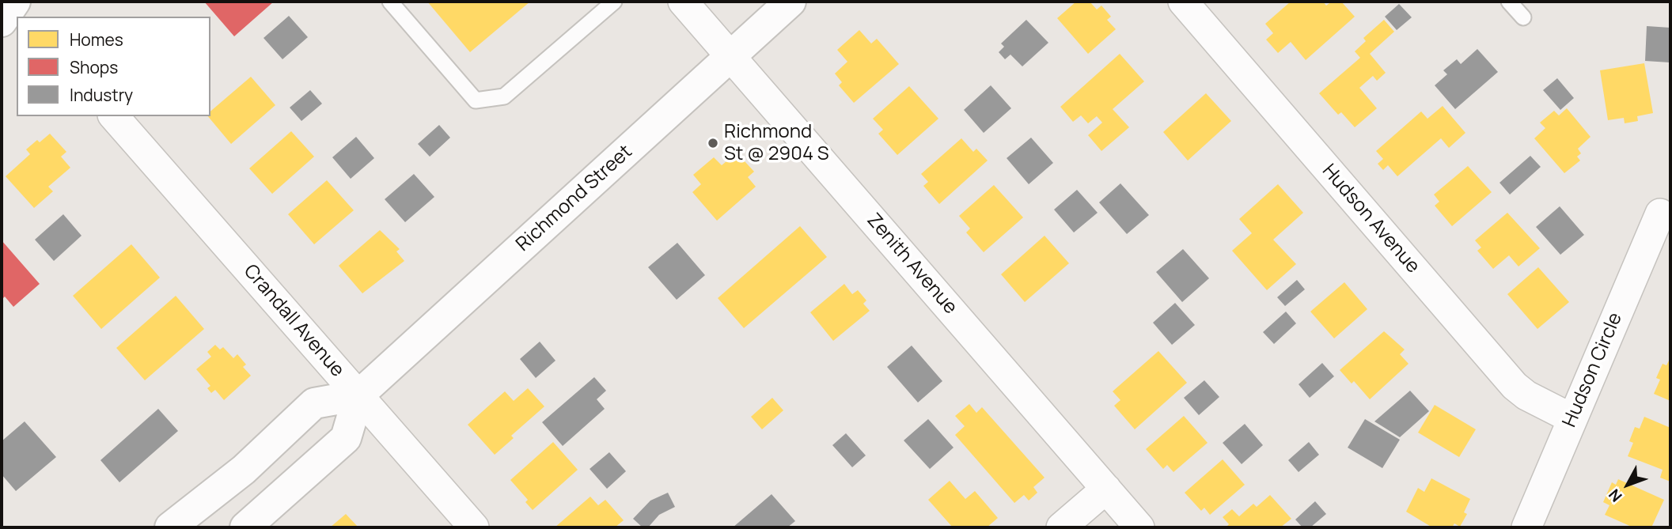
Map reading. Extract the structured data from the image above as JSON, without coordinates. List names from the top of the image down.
{
  "streets": {
    "main road": ["Richmond Street"],
    "street": [
      "Hudson Avenue",
      "Zenith Avenue",
      "Crandall Avenue",
      "Hudson Circle"
    ]
  },
  "crossings": [
    ["Richmond Street", "Zenith Avenue"],
    ["Richmond Street", "Crandall Avenue"],
    ["Hudson Avenue", "Hudson Circle"]
  ],
  "places": ["Richmond St @ 2904 S"],
  "legend": ["Homes", "Shops", "Industry"],
  "north": "bottom left"
}
